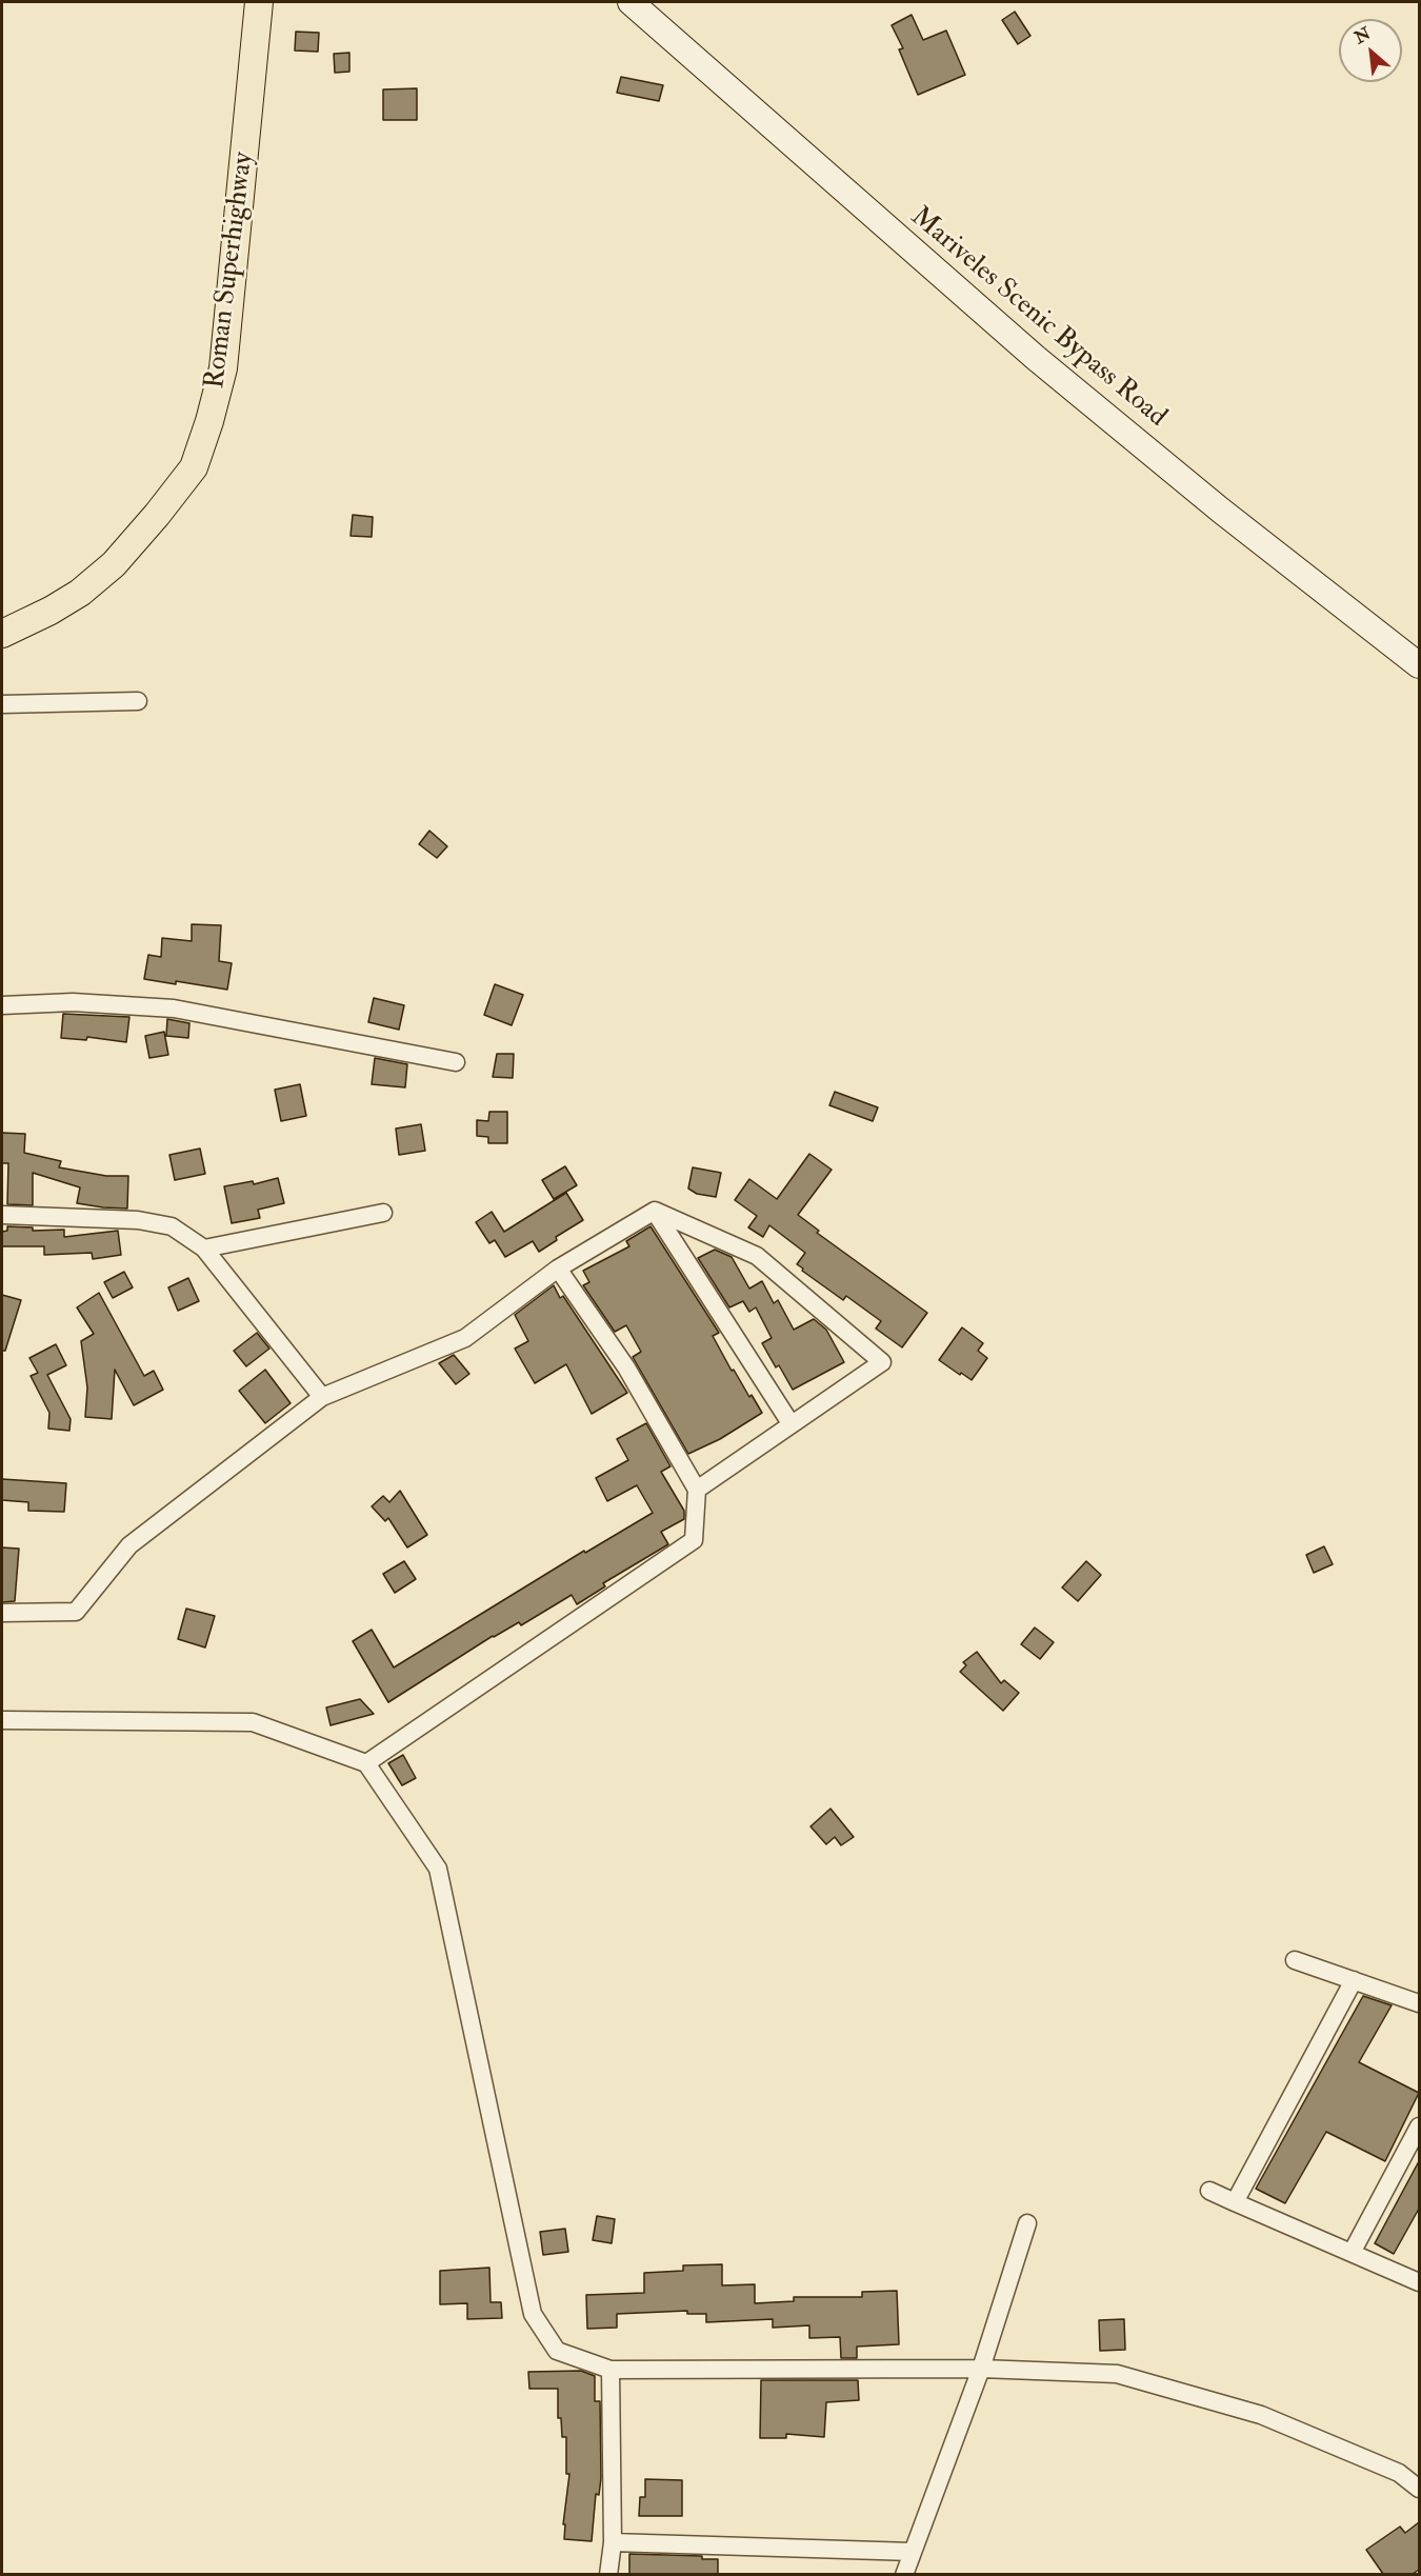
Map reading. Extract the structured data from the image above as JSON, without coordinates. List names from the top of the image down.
{
  "streets": {
    "main road": ["Roman Superhighway", "Mariveles Scenic Bypass Road"]
  },
  "north": "top left"
}
